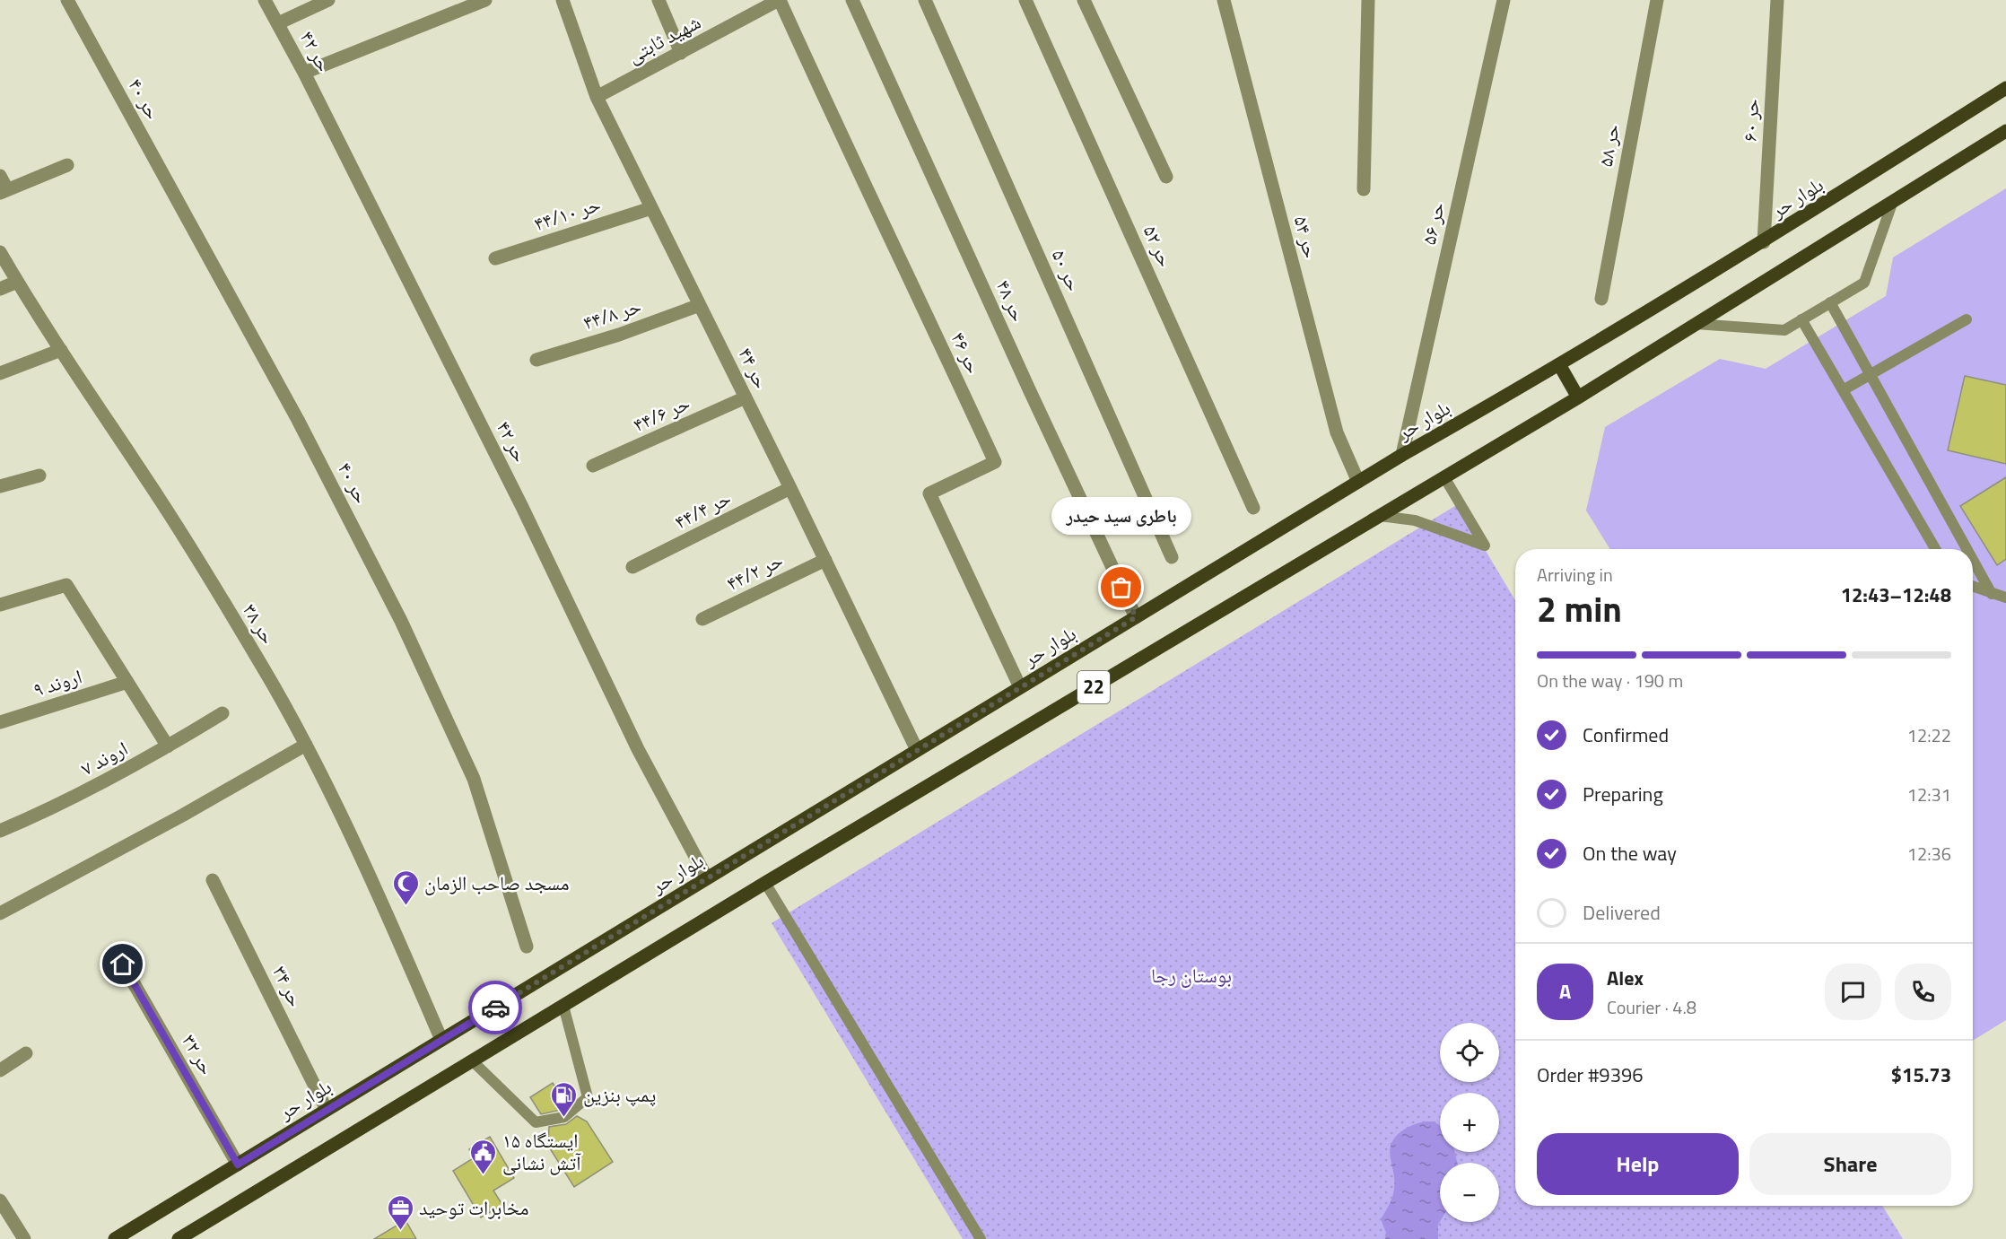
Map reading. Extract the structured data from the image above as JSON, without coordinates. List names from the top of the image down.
{
  "streets": {
    "main road": ["بلوار حر", "22"],
    "street": [
      "شهید ثابتی",
      "حر ۴۲",
      "حر ۴۰",
      "حر ۶۰",
      "حر ۵۸",
      "حر ۴۴/۱۰",
      "حر ۵۶",
      "حر ۵۴",
      "حر ۵۲",
      "حر ۵۰",
      "حر ۴۸",
      "حر ۴۴/۸",
      "حر ۴۶",
      "حر ۴۴",
      "حر ۴۴/۶",
      "حر ۴۴/۴",
      "حر ۴۴/۲",
      "حر ۳۸",
      "اروند ۹",
      "اروند ۷",
      "حر ۳۴",
      "حر ۳۲"
    ]
  },
  "crossings": [
    ["شهید ثابتی", "حر ۴۶"],
    ["شهید ثابتی", "حر ۴۴"],
    ["حر ۴۲", "بلوار حر"],
    ["حر ۶۰", "بلوار حر"],
    ["بلوار حر", "حر ۵۶"],
    ["بلوار حر", "حر ۵۴"],
    ["بلوار حر", "حر ۴۸"],
    ["بلوار حر", "حر ۴۶"],
    ["بلوار حر", "حر ۴۴"],
    ["بلوار حر", "حر ۳۸"],
    ["بلوار حر", "حر ۳۴"],
    ["بلوار حر", "حر ۳۲"],
    ["حر ۴۴/۱۰", "حر ۴۴"],
    ["حر ۴۴/۸", "حر ۴۴"],
    ["حر ۴۴", "حر ۴۴/۶"],
    ["حر ۴۴", "حر ۴۴/۴"],
    ["حر ۴۴", "حر ۴۴/۲"]
  ],
  "parks": ["بوستان رجا"],
  "places": {
    "other": ["باطری سید حیدر"],
    "mosque": ["مسجد صاحب الزمان"],
    "fuel station": ["پمپ بنزین"],
    "public building": ["ایستگاه ۱۵ آتش نشانی"],
    "office": ["مخابرات توحید"]
  },
  "page": {
    "bubble": "باطری سید حیدر",
    "heading": ["2 min", "Arriving in", "12:43–12:48"],
    "panel": [
      "Alex",
      "Courier · 4.8",
      "Order #9396",
      "$15.73"
    ],
    "bar": "On the way · 190 m",
    "list": [
      ["Confirmed", "12:22"],
      ["Preparing", "12:31"],
      ["On the way", "12:36"],
      "Delivered"
    ],
    "round": "A",
    "map_buttons": ["+", "−"],
    "buttons": ["Help", "Share"]
  }
}
